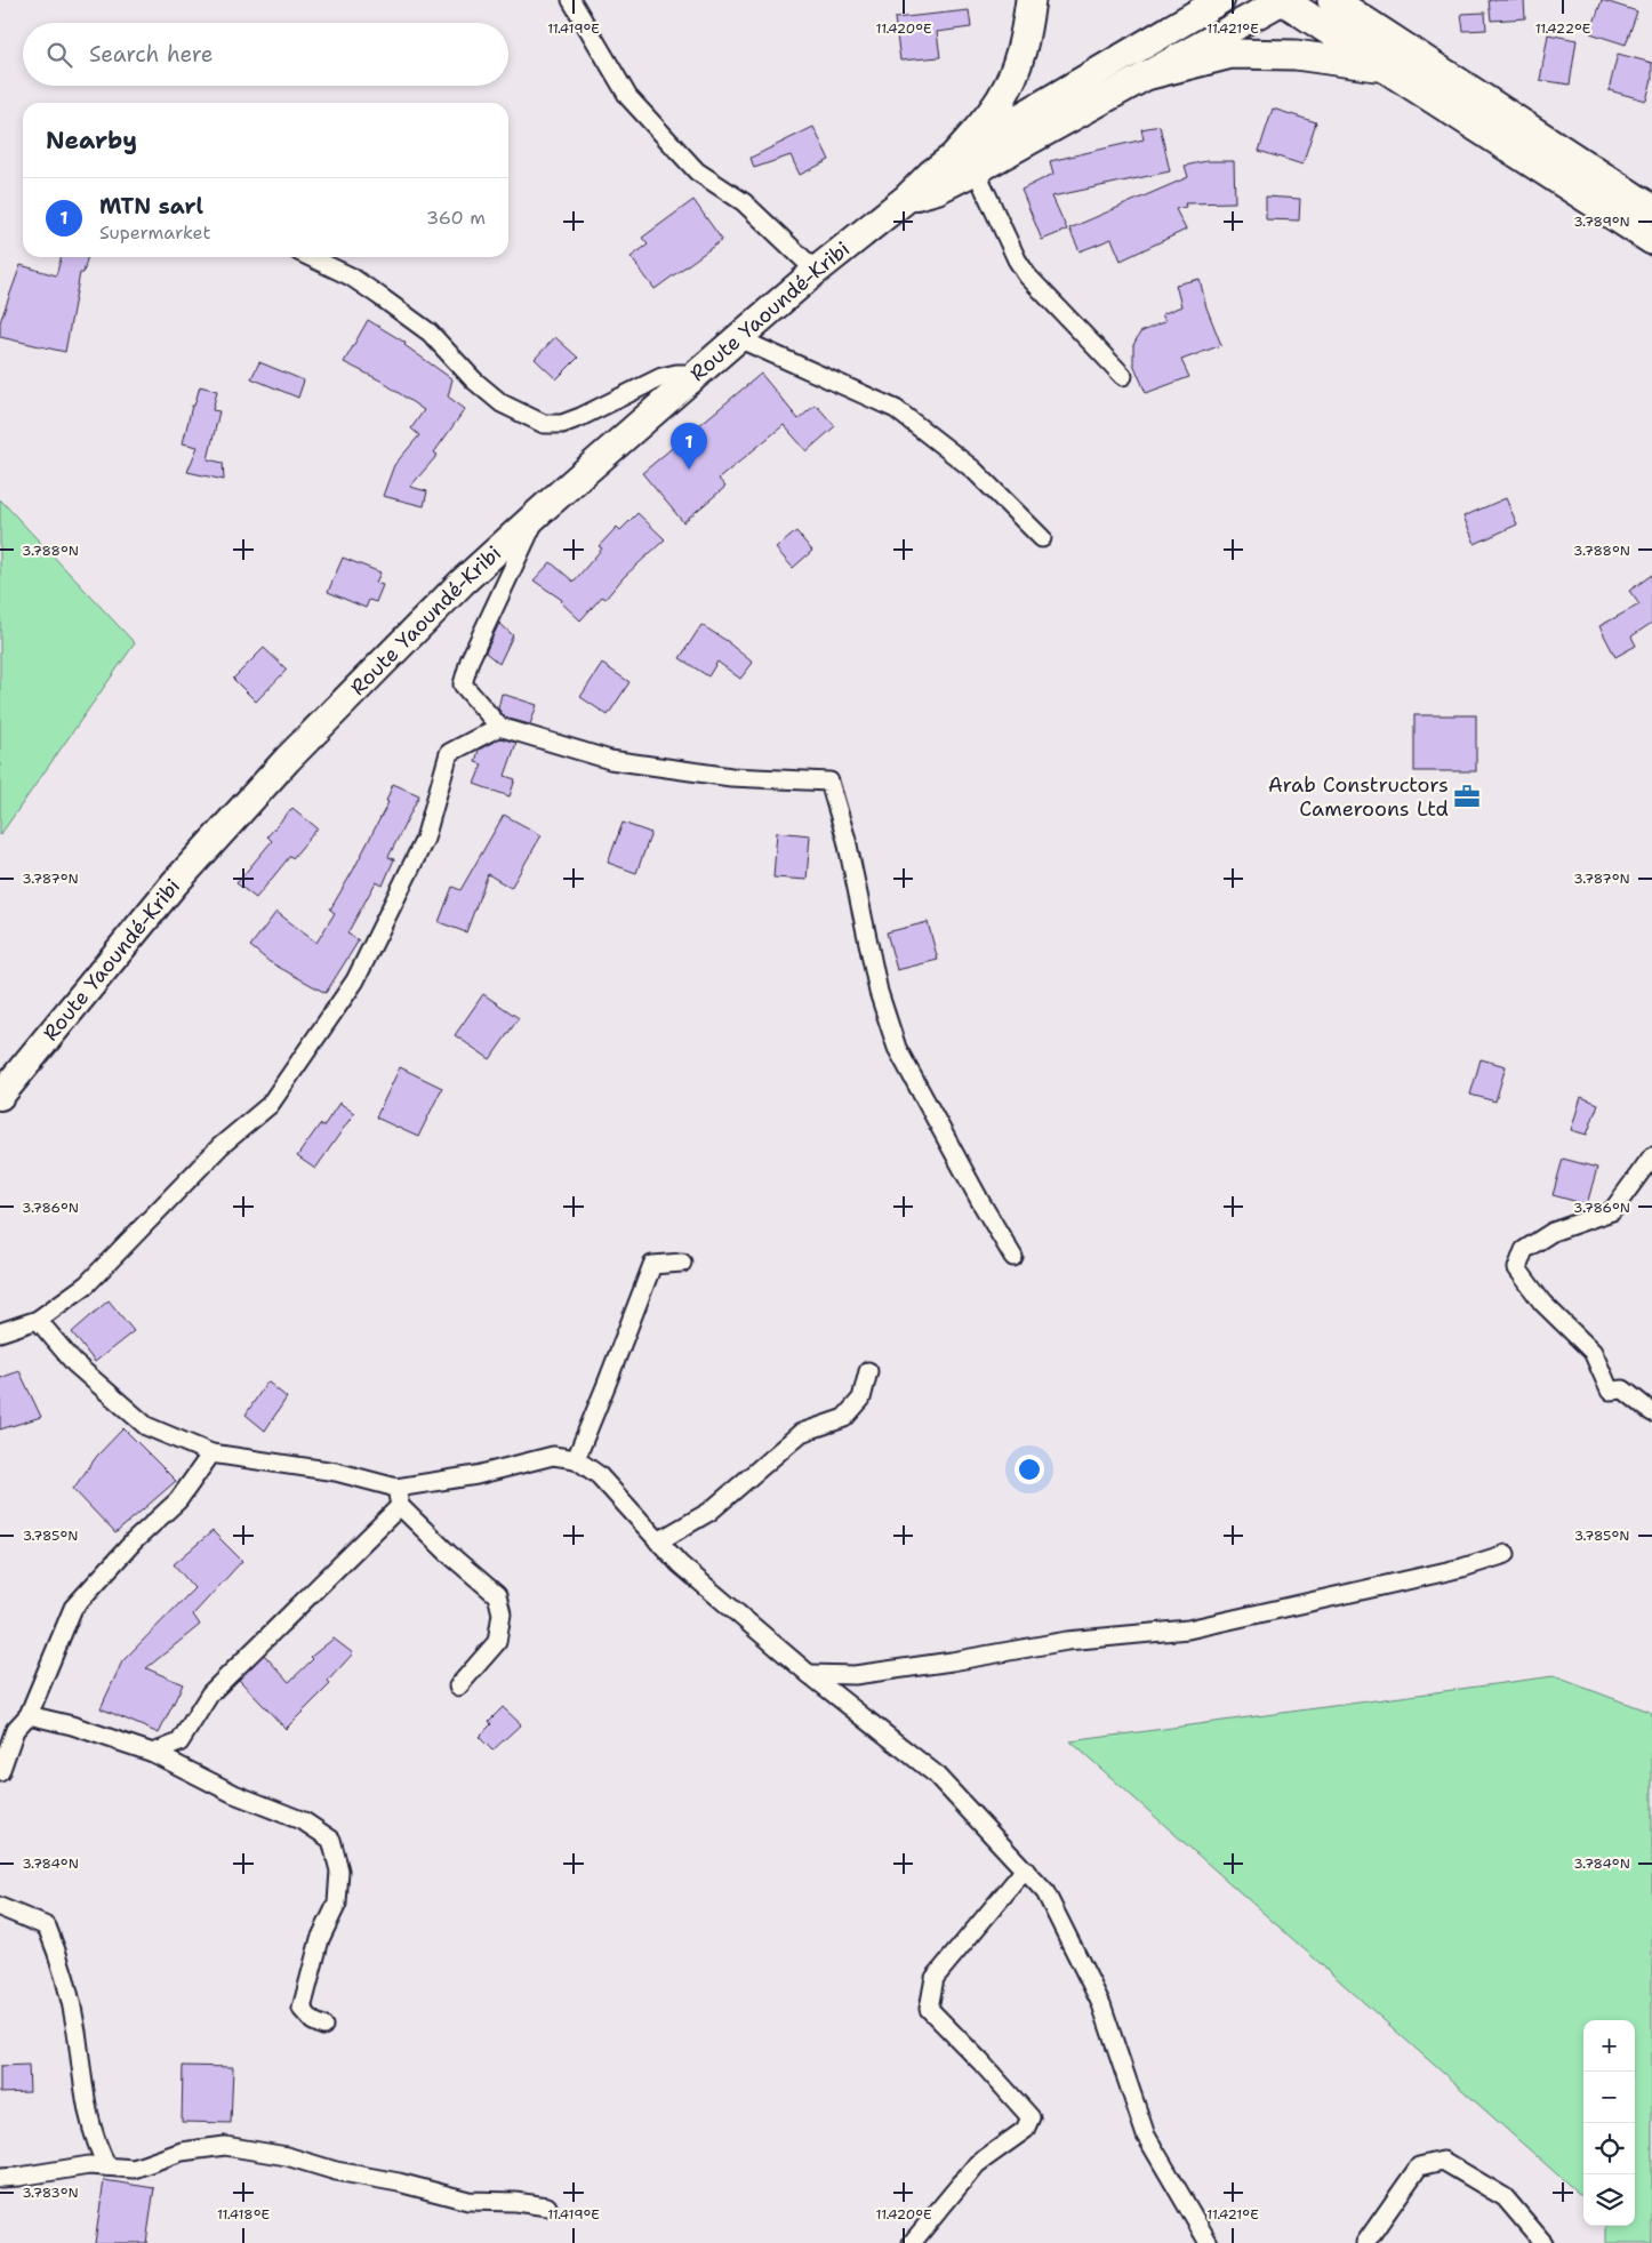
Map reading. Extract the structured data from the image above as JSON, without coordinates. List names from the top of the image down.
{
  "streets": {
    "main road": ["Route Yaoundé-Kribi"]
  },
  "places": {
    "office": ["Arab Constructors Cameroons Ltd"]
  },
  "page": {
    "search": "Search here",
    "heading": "Nearby",
    "list": [
      {
        "mark": "1",
        "name": "MTN sarl",
        "note": "Supermarket",
        "value": "360 m"
      }
    ],
    "pins": "1",
    "map_buttons": ["+", "−"]
  },
  "coordinates": [
    "11.419°E",
    "11.420°E",
    "11.421°E",
    "11.422°E",
    "3.789°N",
    "3.788°N",
    "3.787°N",
    "3.786°N",
    "3.785°N",
    "3.784°N",
    "3.783°N",
    "11.418°E"
  ]
}
